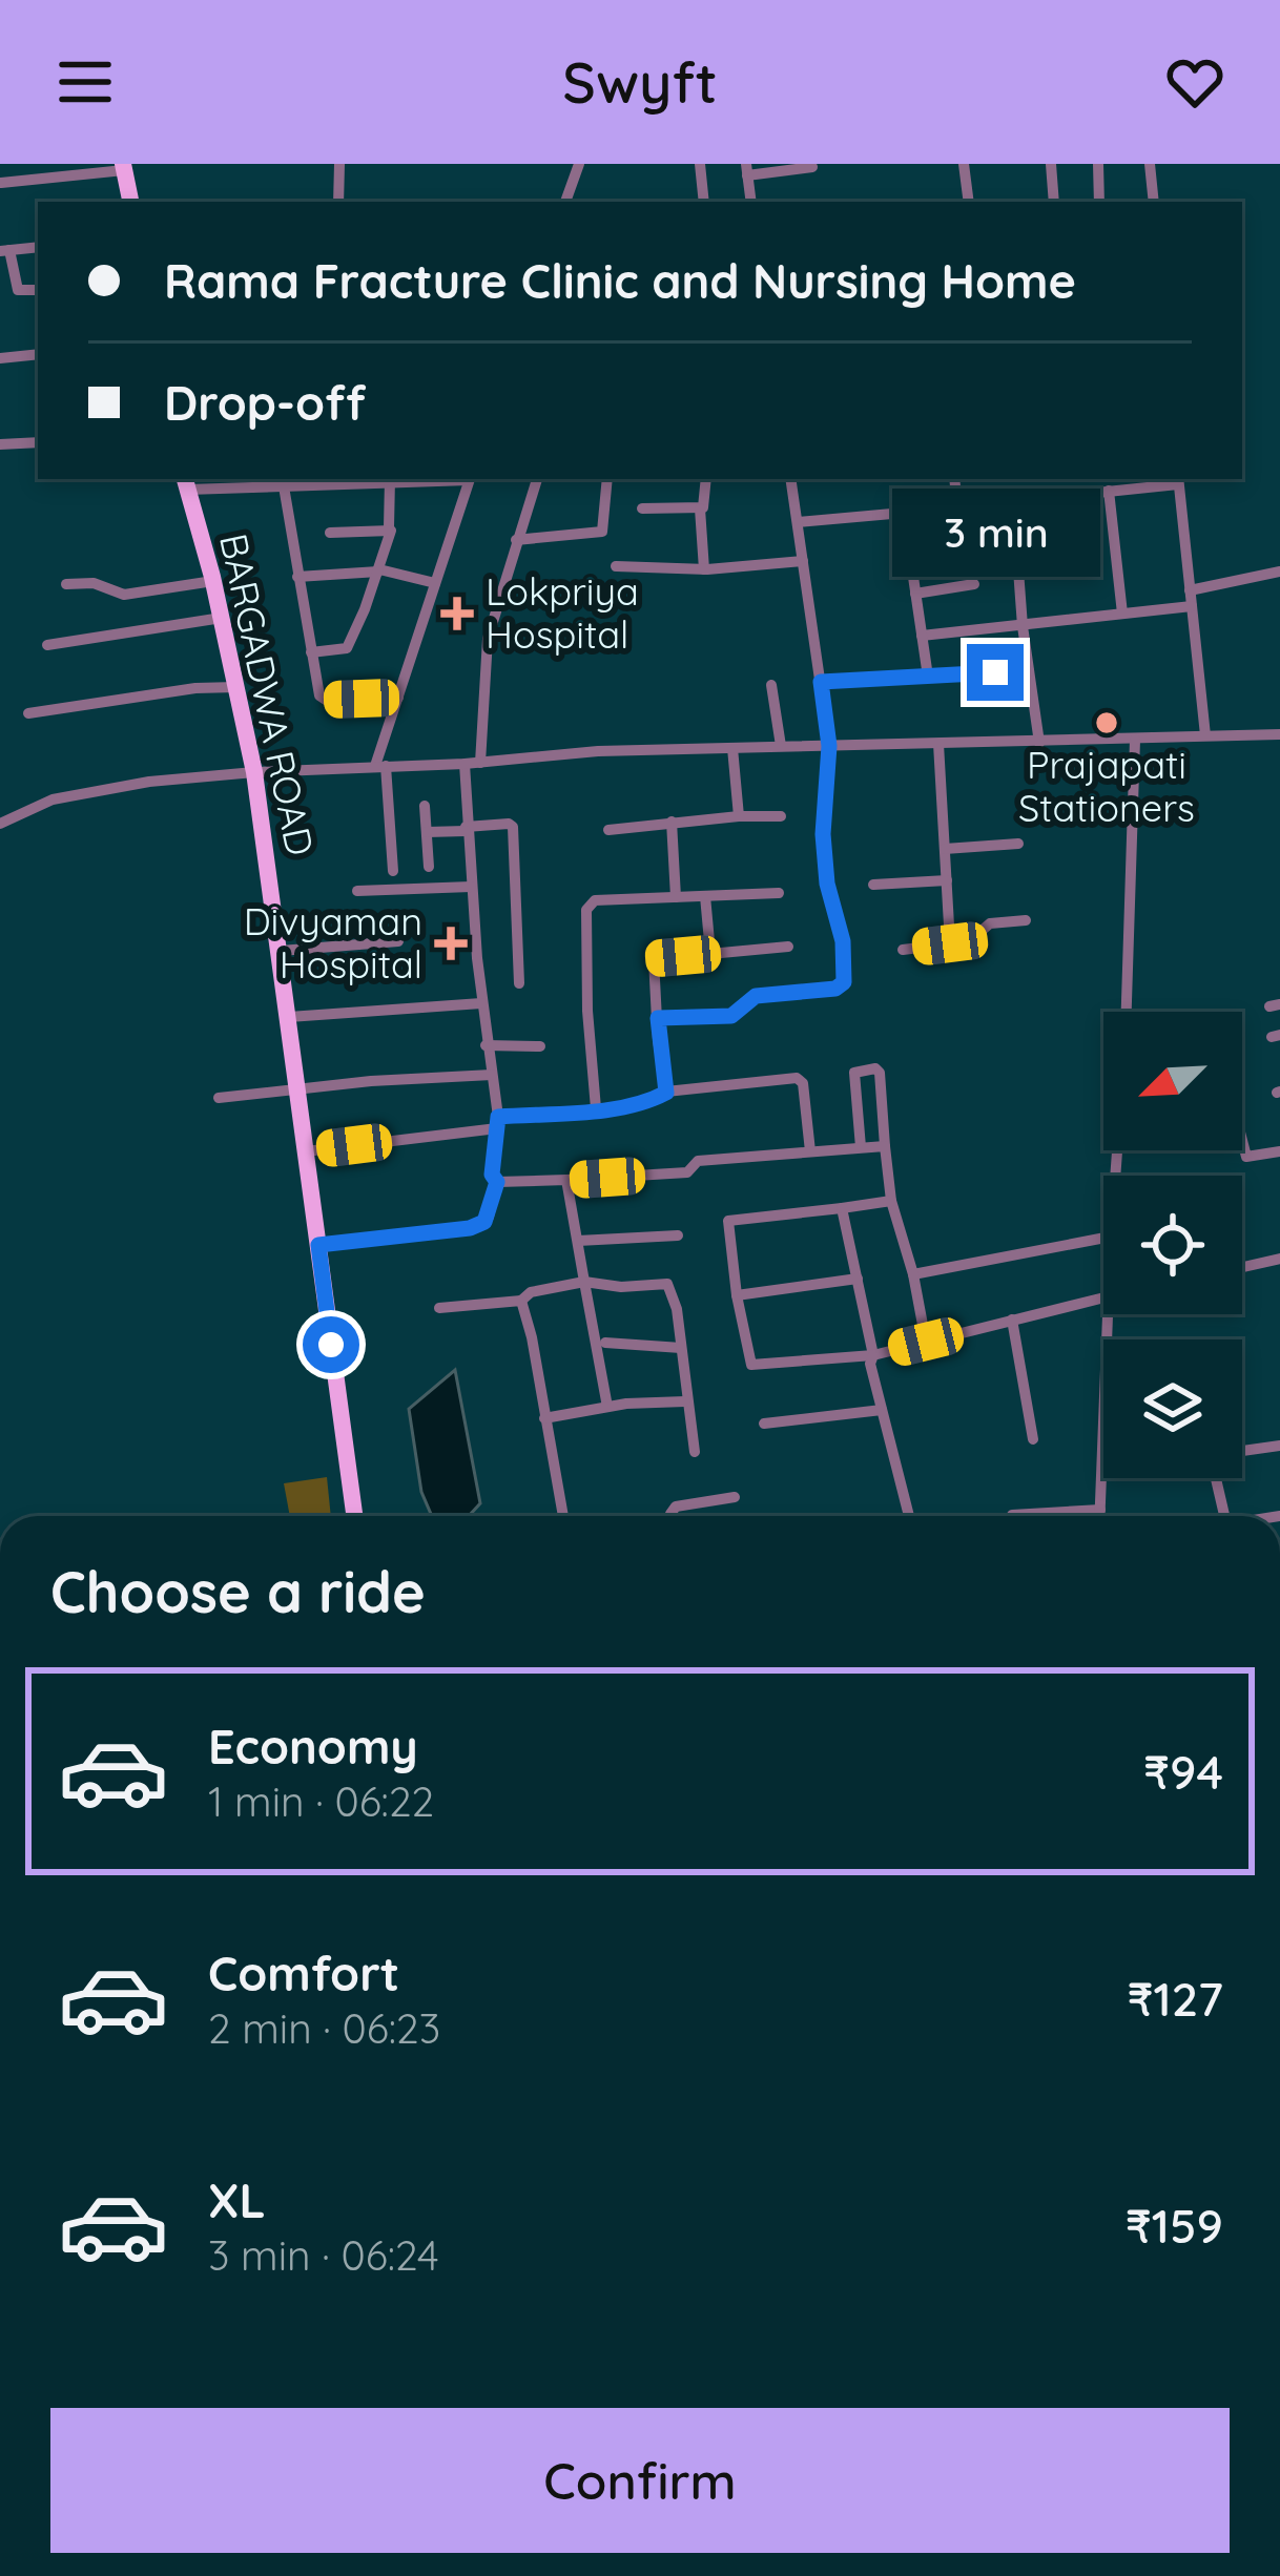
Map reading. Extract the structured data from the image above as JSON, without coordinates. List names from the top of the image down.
{
  "streets": {
    "main road": ["BARGADWA ROAD"]
  },
  "places": {
    "health": ["Lokpriya Hospital", "Divyaman Hospital"],
    "other": ["Prajapati Stationers"]
  },
  "north": "bottom left",
  "page": {
    "header": "Swyft",
    "banner": ["Rama Fracture Clinic and Nursing Home", "Drop-off"],
    "bubble": "3 min",
    "heading": "Choose a ride",
    "list": [
      {
        "name": "Economy",
        "note": "1 min · 06:22",
        "value": "₹94"
      },
      {
        "name": "Comfort",
        "note": "2 min · 06:23",
        "value": "₹127"
      },
      {
        "name": "XL",
        "note": "3 min · 06:24",
        "value": "₹159"
      }
    ],
    "buttons": "Confirm"
  }
}
